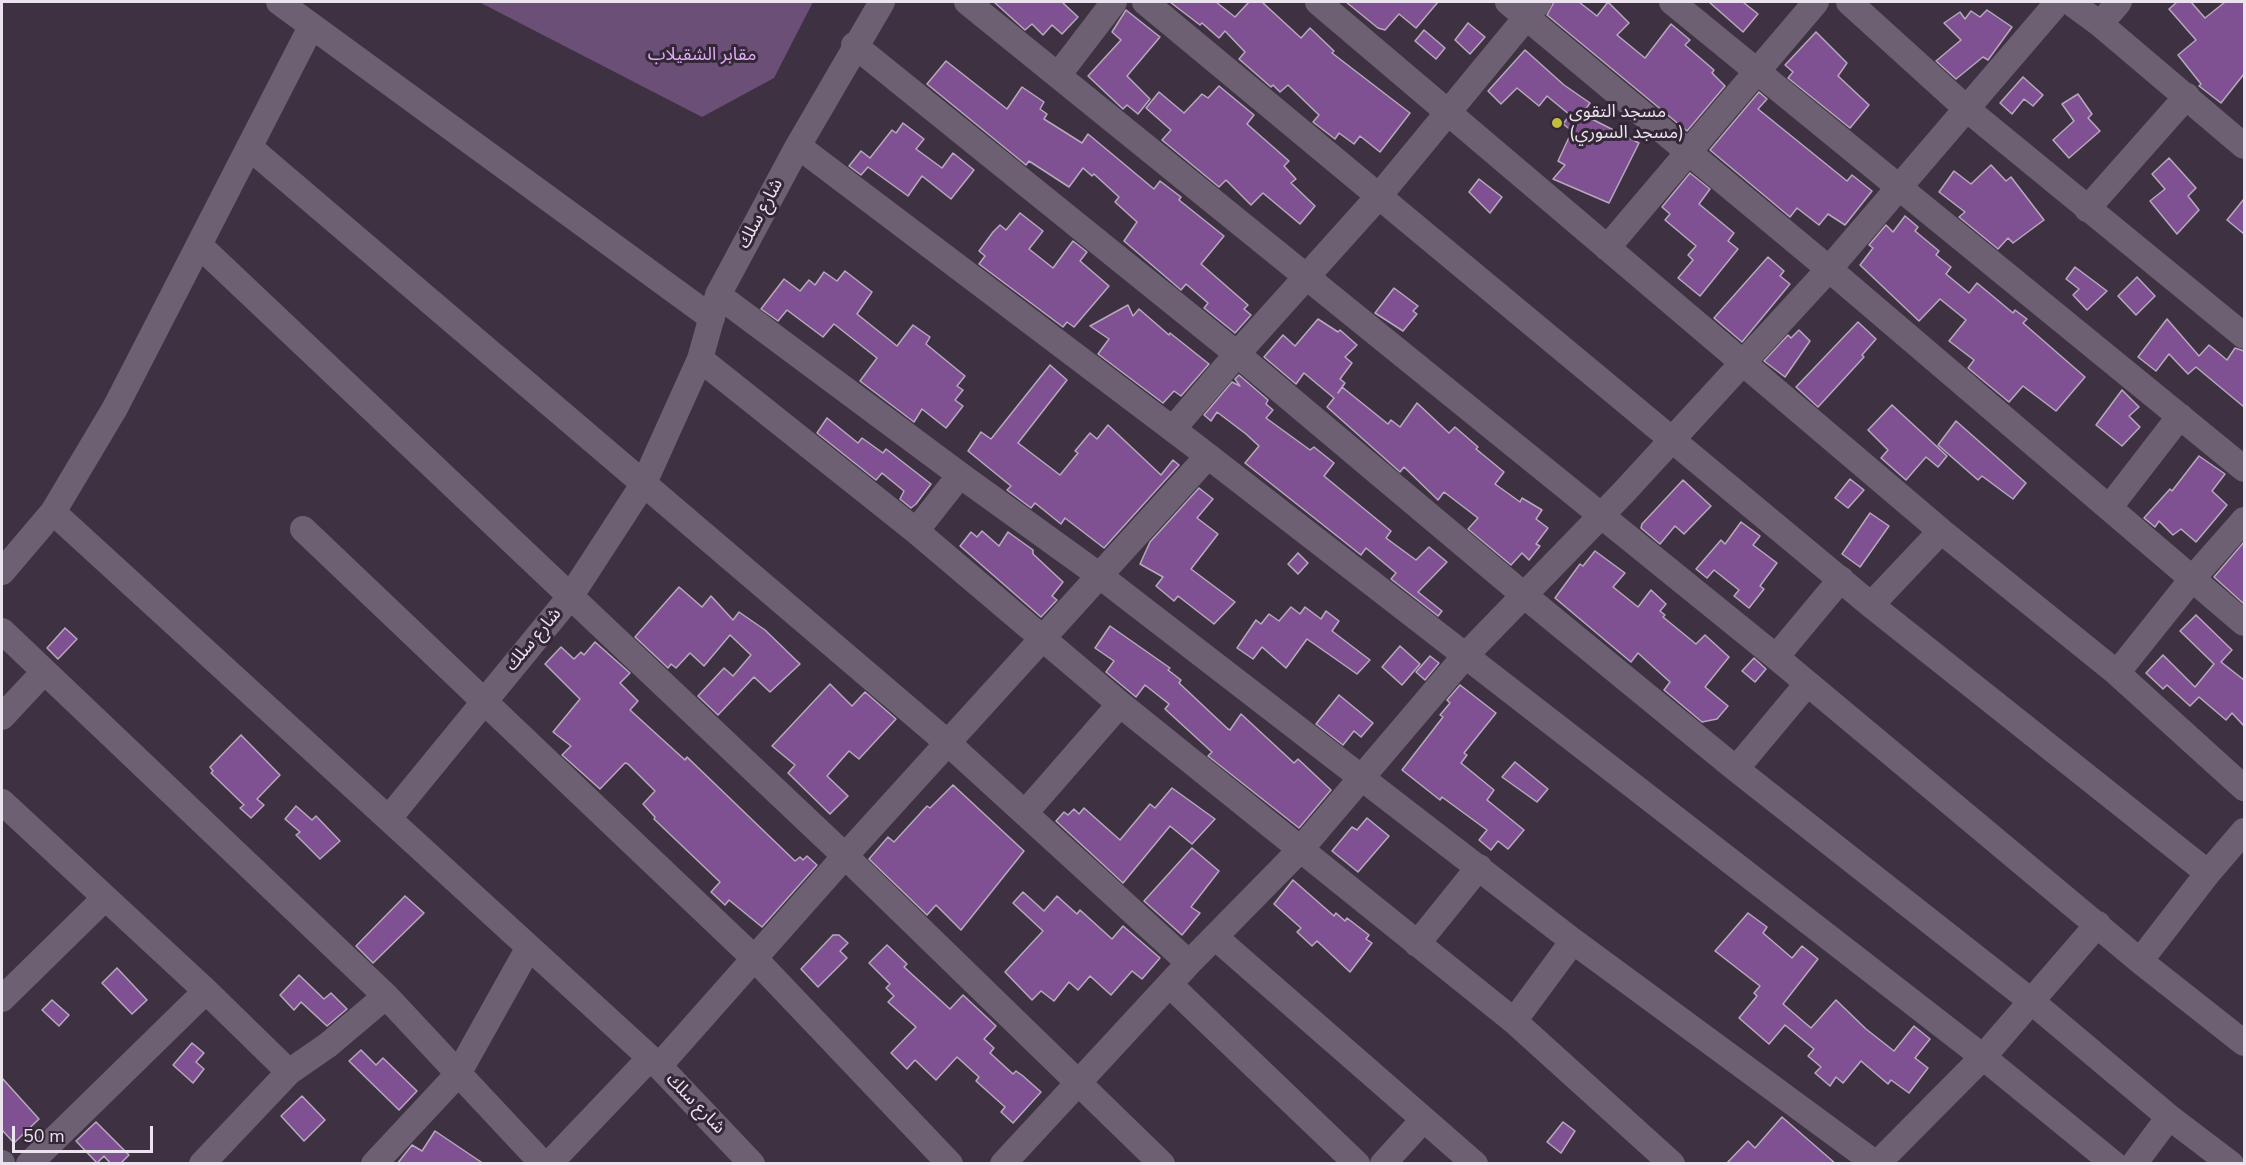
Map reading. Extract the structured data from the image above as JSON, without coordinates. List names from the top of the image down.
{
  "streets": {
    "street": ["شارع سلك"]
  },
  "parks": ["مقابر الشقيلاب"],
  "places": ["مسجد التقوى (مسجد السوري)"],
  "scale_bar": "50 m"
}
